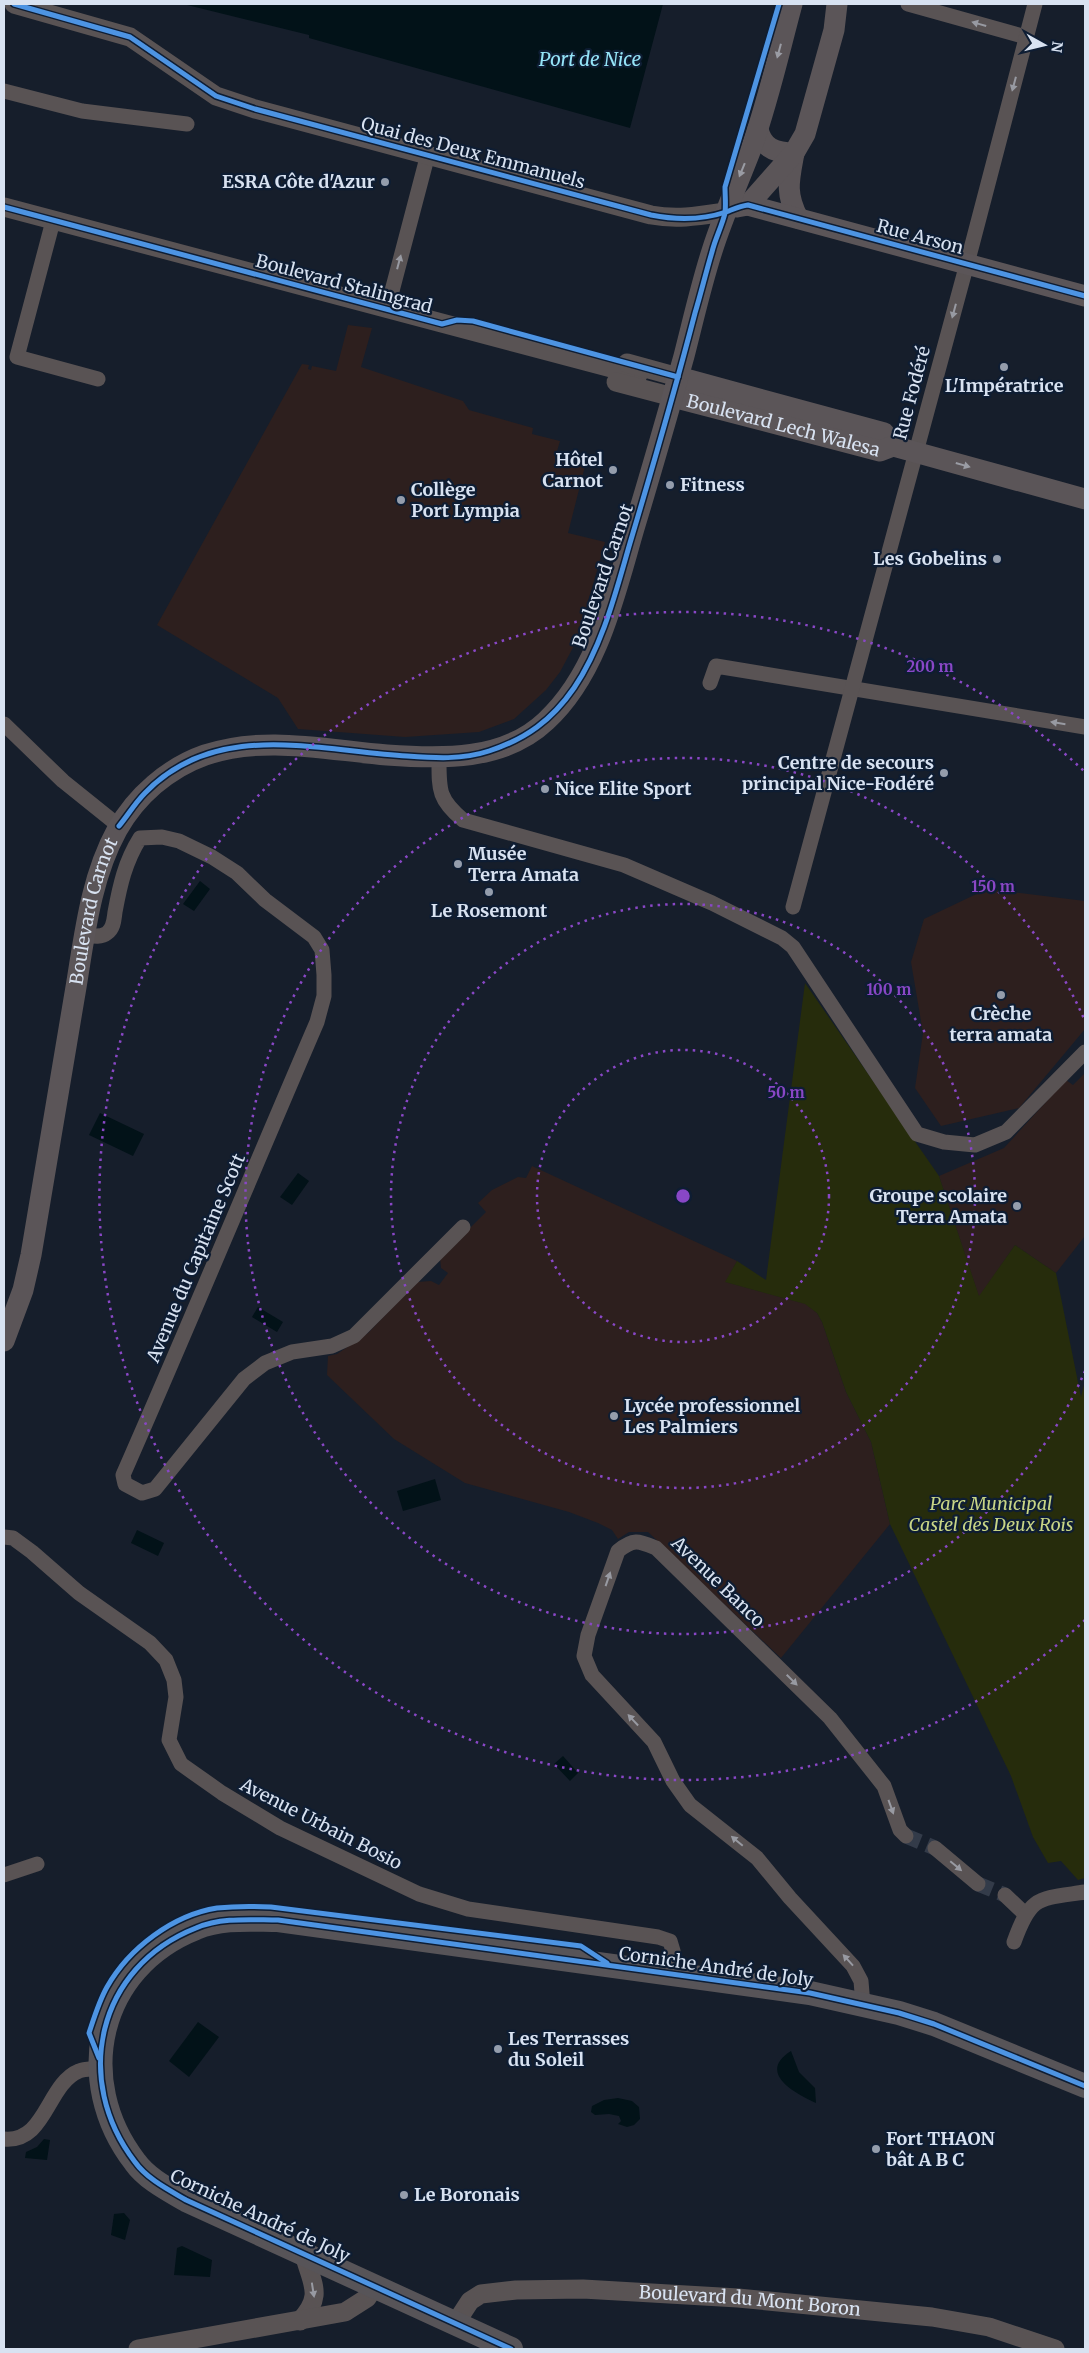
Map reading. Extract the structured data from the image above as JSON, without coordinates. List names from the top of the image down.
{
  "streets": {
    "main road": [
      "Rue Arson",
      "Boulevard Lech Walesa",
      "Boulevard Carnot",
      "Corniche André de Joly"
    ],
    "street": [
      "Quai des Deux Emmanuels",
      "Boulevard Stalingrad",
      "Rue Fodéré",
      "Avenue du Capitaine Scott",
      "Avenue Banco",
      "Avenue Urbain Bosio",
      "Boulevard du Mont Boron"
    ]
  },
  "crossings": [
    ["Quai des Deux Emmanuels", "Boulevard Carnot"],
    ["Rue Arson", "Rue Fodéré"],
    ["Boulevard Stalingrad", "Boulevard Lech Walesa"],
    ["Boulevard Stalingrad", "Boulevard Carnot"],
    ["Rue Fodéré", "Boulevard Lech Walesa"],
    ["Boulevard Lech Walesa", "Boulevard Carnot"],
    ["Boulevard Carnot", "Avenue du Capitaine Scott"],
    ["Avenue Banco", "Corniche André de Joly"],
    ["Avenue Urbain Bosio", "Corniche André de Joly"],
    ["Corniche André de Joly", "Boulevard du Mont Boron"]
  ],
  "one_way": ["Rue Fodéré"],
  "water": ["Port de Nice"],
  "parks": ["Parc Municipal Castel des Deux Rois"],
  "places": [
    "ESRA Côte d'Azur",
    "L'Impératrice",
    "Hôtel Carnot",
    "Fitness",
    "Collège Port Lympia",
    "Les Gobelins",
    "Centre de secours principal Nice-Fodéré",
    "Nice Elite Sport",
    "Musée Terra Amata",
    "Le Rosemont",
    "Crèche terra amata",
    "Groupe scolaire Terra Amata",
    "Lycée professionnel Les Palmiers",
    "Les Terrasses du Soleil",
    "Fort THAON bât A B C",
    "Le Boronais"
  ],
  "north": "right",
  "rings": [
    "200 m",
    "150 m",
    "100 m",
    "50 m"
  ]
}
